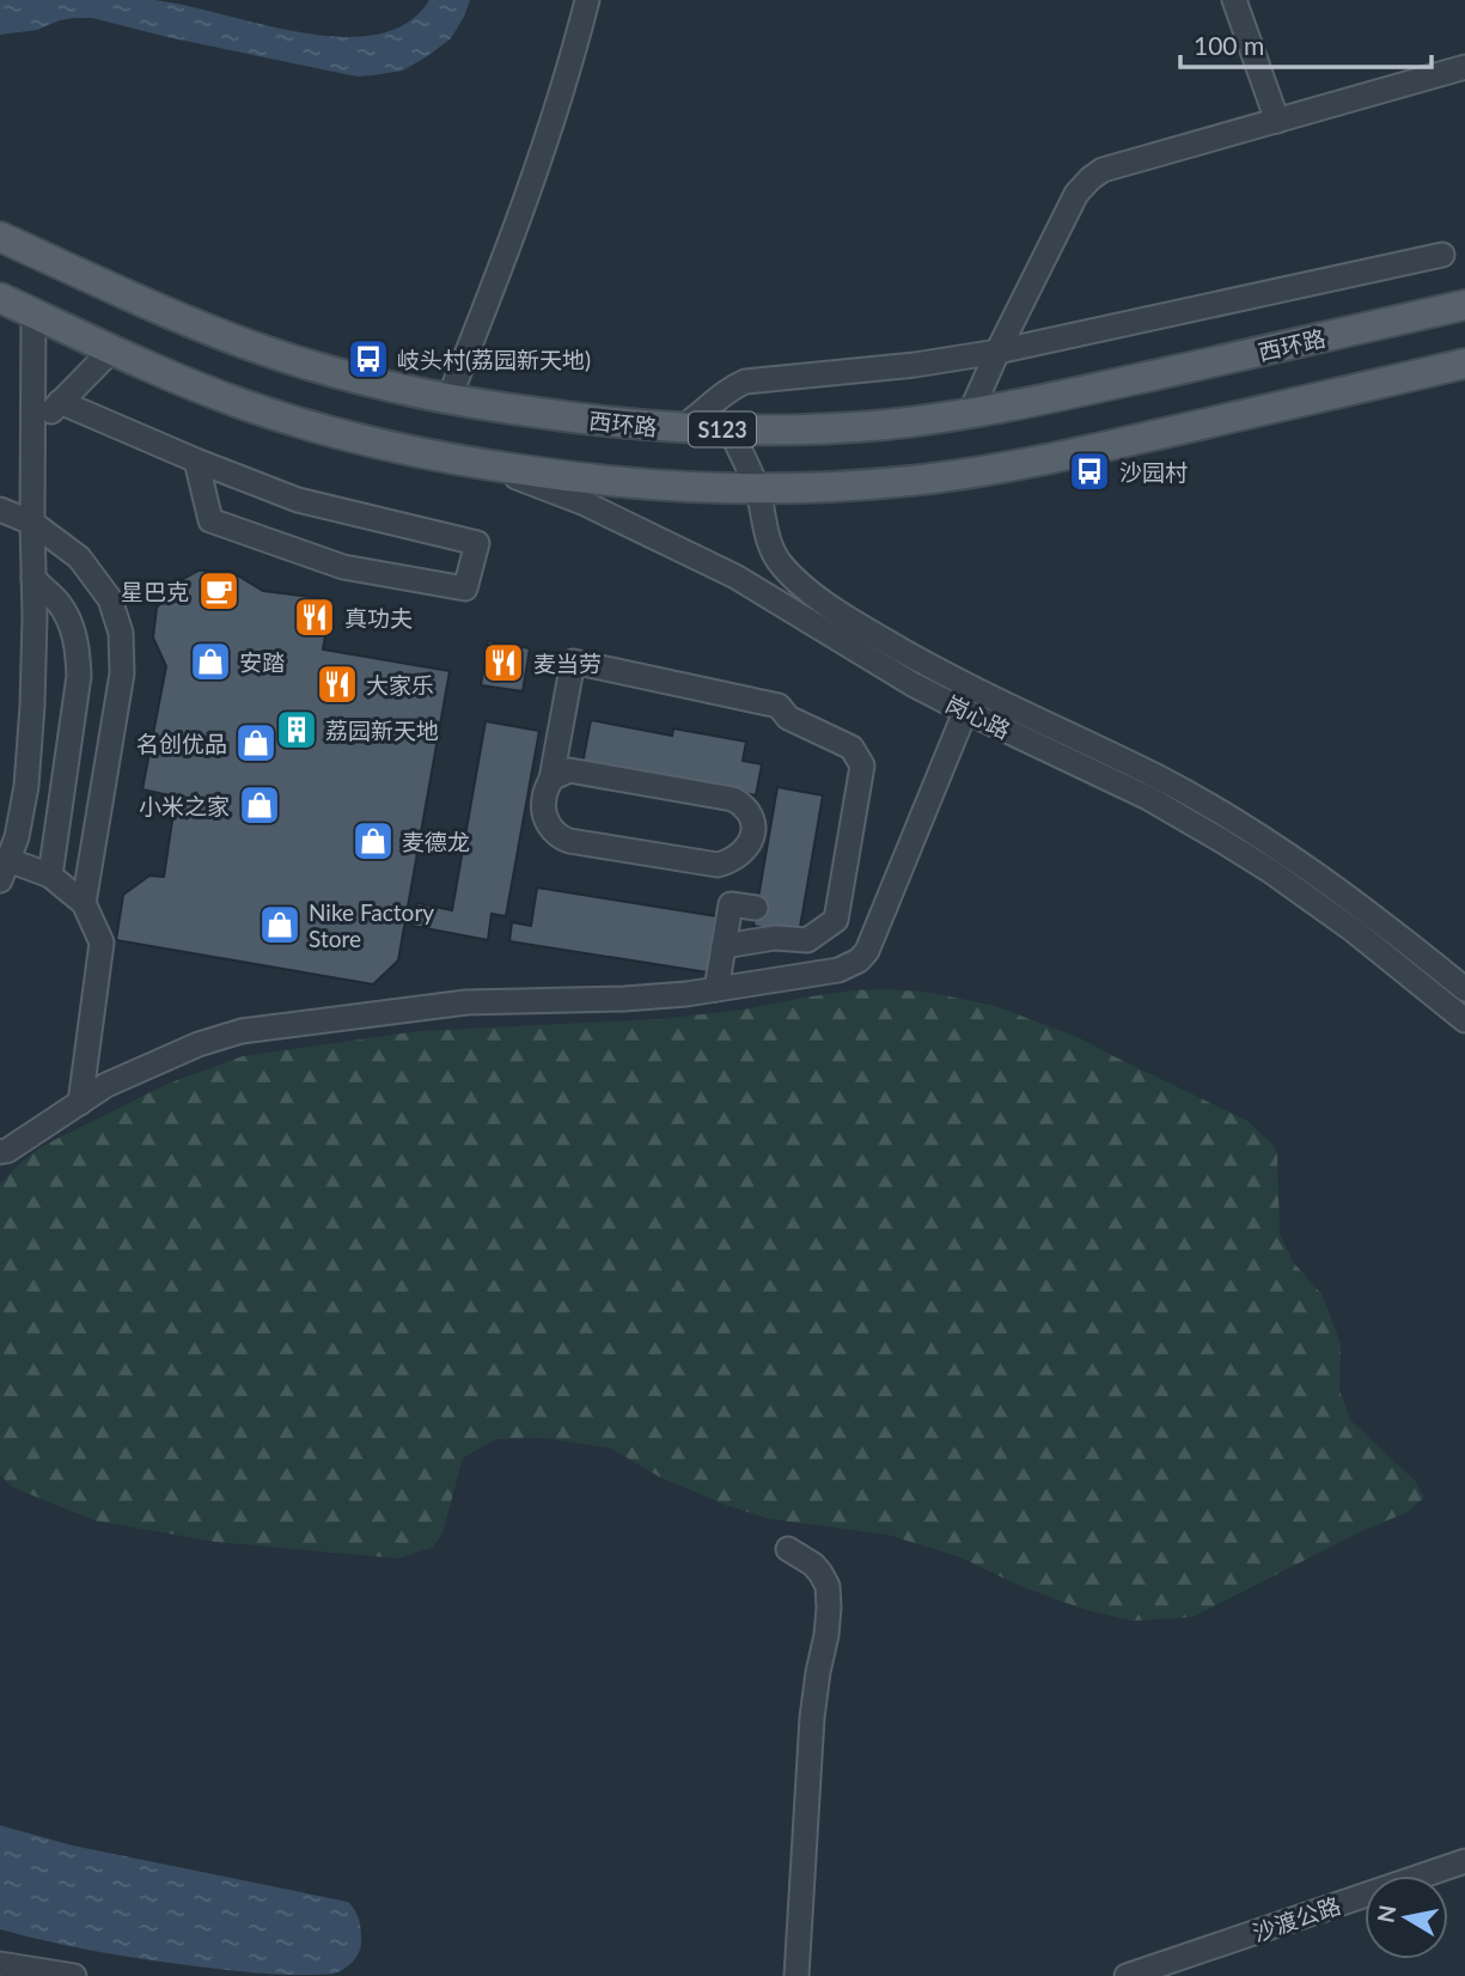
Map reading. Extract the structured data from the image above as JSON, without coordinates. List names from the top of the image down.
{
  "streets": {
    "main road": ["西环路", "S123"],
    "street": ["岗心路", "沙渡公路"]
  },
  "crossings": [
    ["西环路", "岗心路"]
  ],
  "places": {
    "bus stop": ["岐头村(荔园新天地)", "沙园村"],
    "cafe": ["星巴克"],
    "restaurant": ["真功夫", "麦当劳", "大家乐"],
    "shop": [
      "安踏",
      "名创优品",
      "小米之家",
      "麦德龙",
      "Nike Factory Store"
    ],
    "building": ["荔园新天地"]
  },
  "scale_bar": "100 m",
  "north": "left"
}
